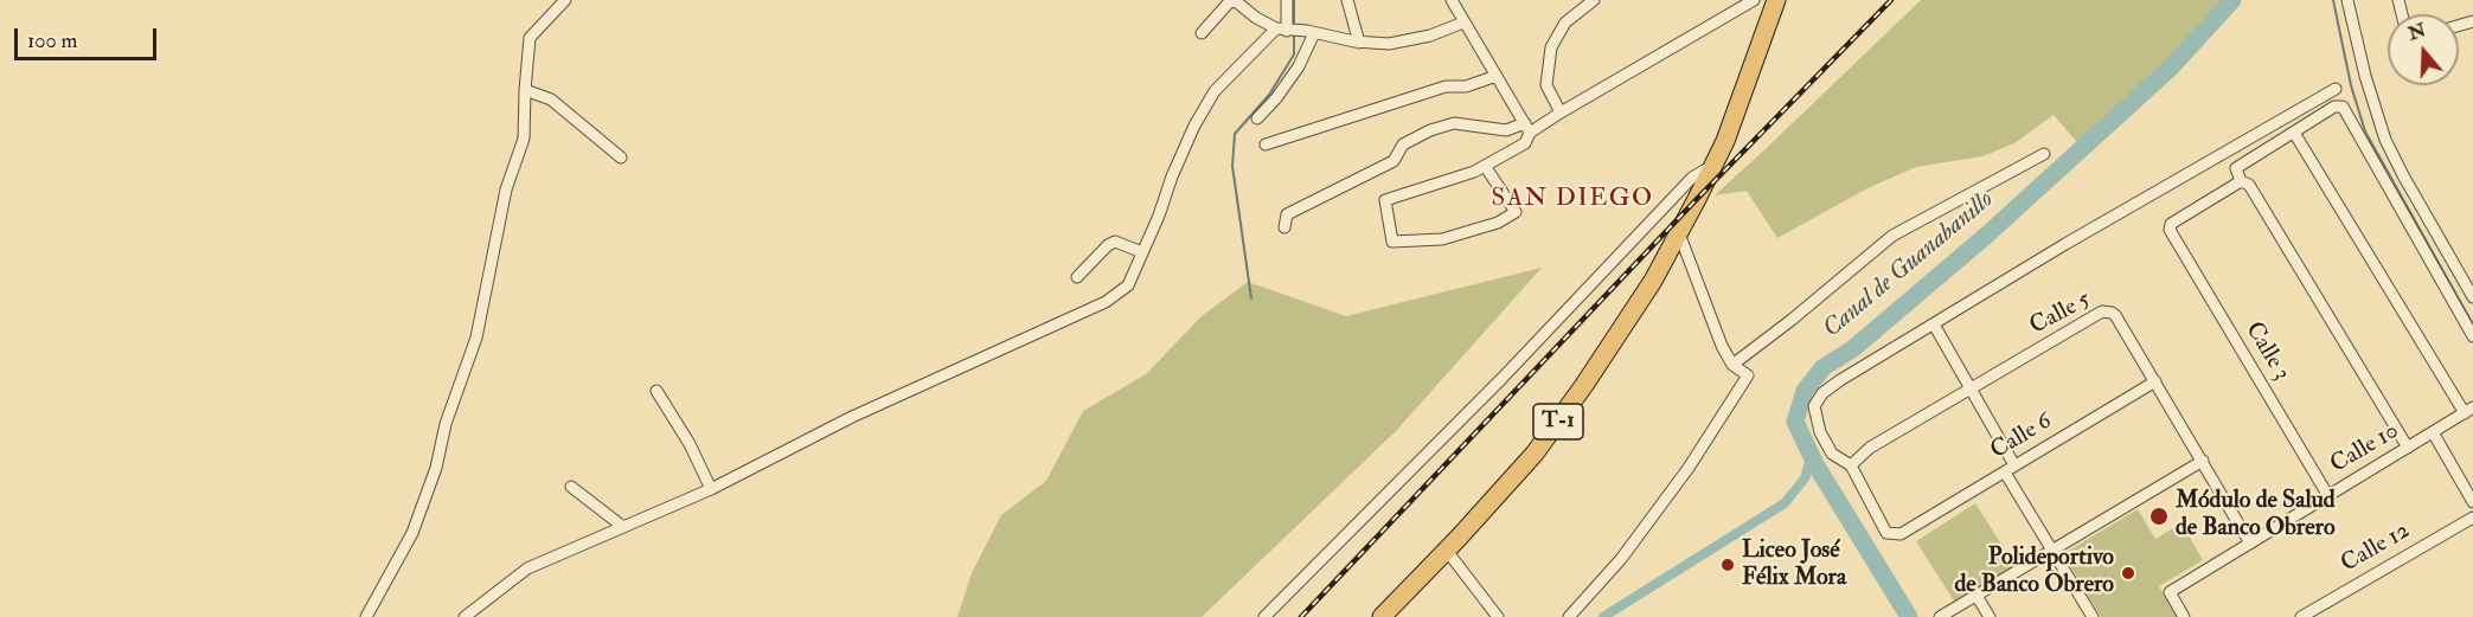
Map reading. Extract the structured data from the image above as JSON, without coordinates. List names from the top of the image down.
{
  "streets": {
    "main road": ["T-1"],
    "street": [
      "Calle 5",
      "Calle 3",
      "Calle 6",
      "Calle 10",
      "Calle 12"
    ]
  },
  "crossings": [
    ["Calle 5", "Calle 6"],
    ["Calle 5", "Calle 10"],
    ["Calle 3", "Calle 10"]
  ],
  "districts": ["SAN DIEGO"],
  "water": ["Canal de Guanabanillo"],
  "places": ["Módulo de Salud de Banco Obrero", "Liceo José Félix Mora", "Polideportivo de Banco Obrero"],
  "scale_bar": "100 m",
  "north": "top"
}
